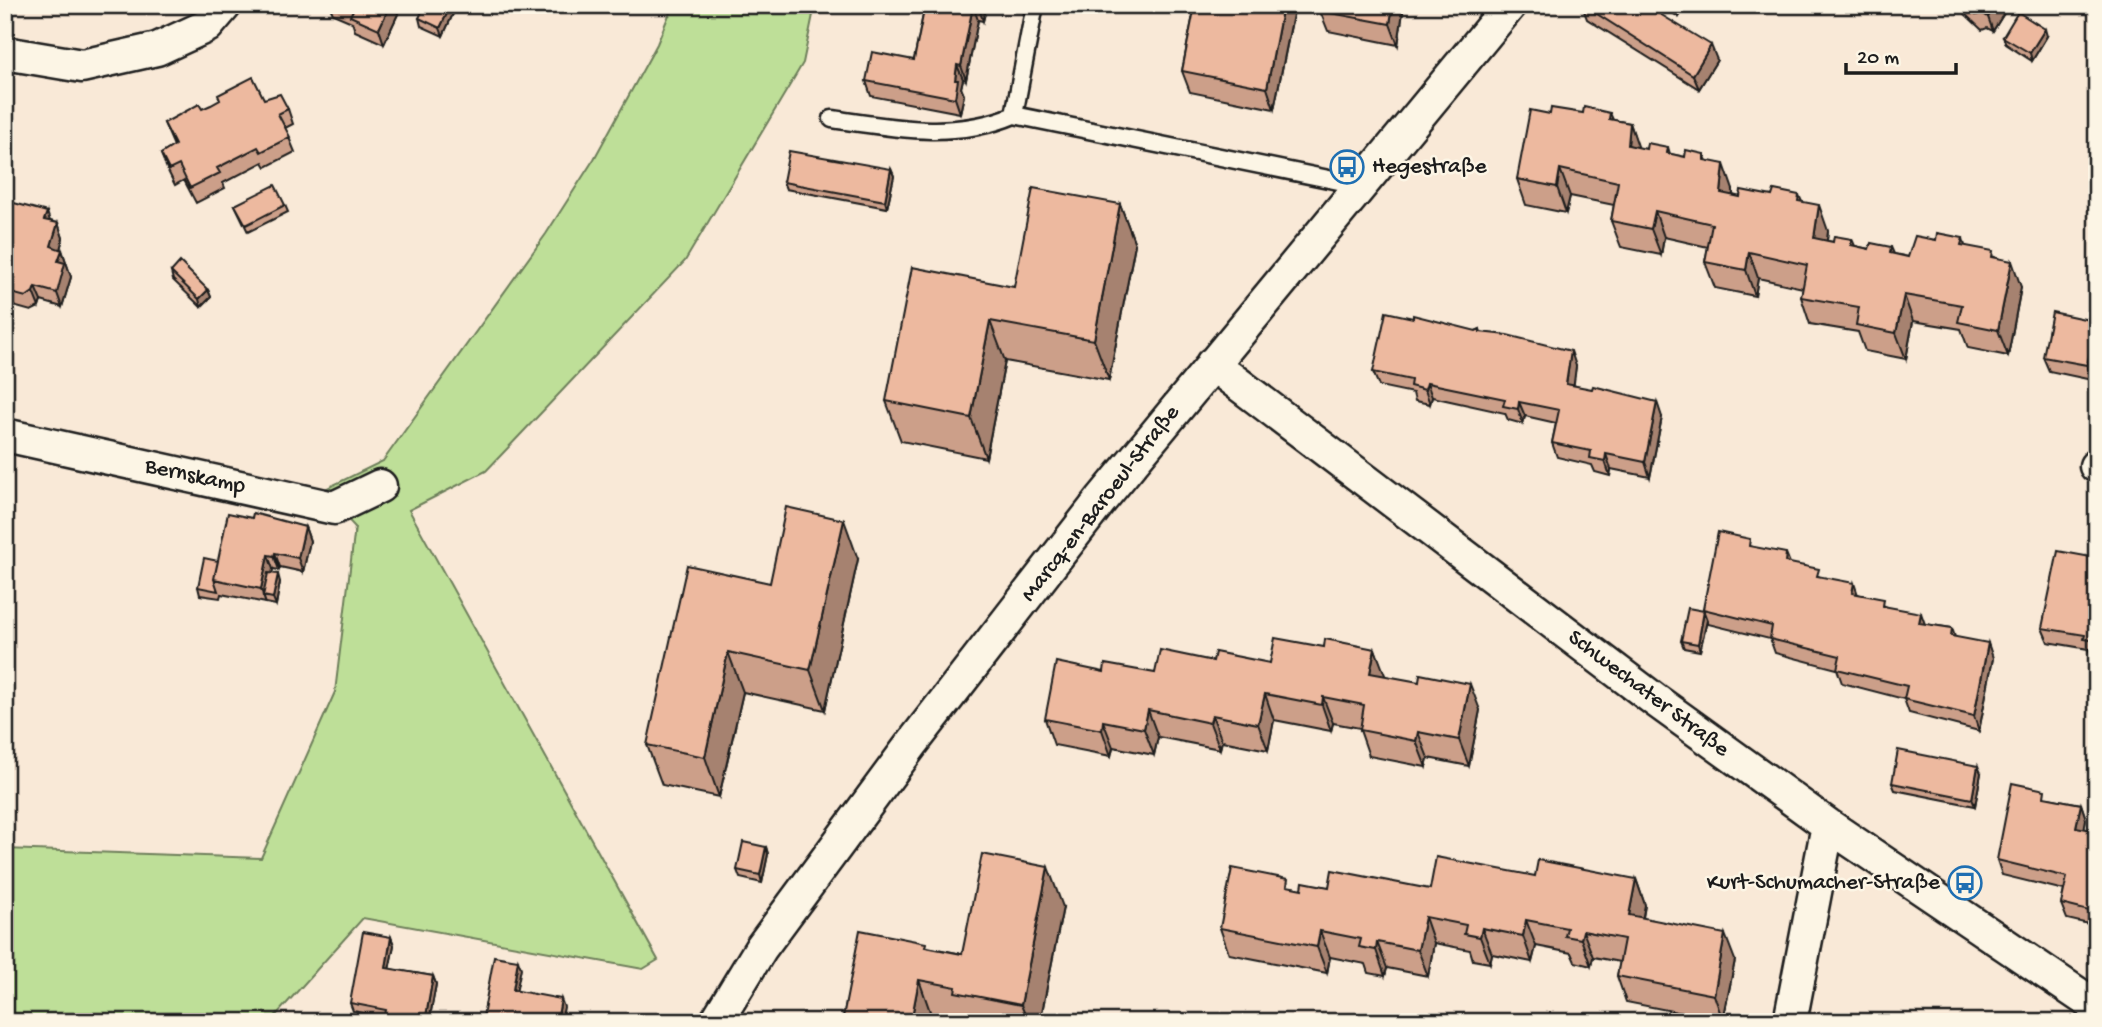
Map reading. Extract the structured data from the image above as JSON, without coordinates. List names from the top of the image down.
{
  "streets": {
    "street": ["Bernskamp", "Marcq-en-Baroeul-Straße", "Schwechater Straße"]
  },
  "crossings": [
    ["Marcq-en-Baroeul-Straße", "Schwechater Straße"]
  ],
  "places": {
    "bus stop": ["Hegestraße", "Kurt-Schumacher-Straße"]
  },
  "scale_bar": "20 m"
}
